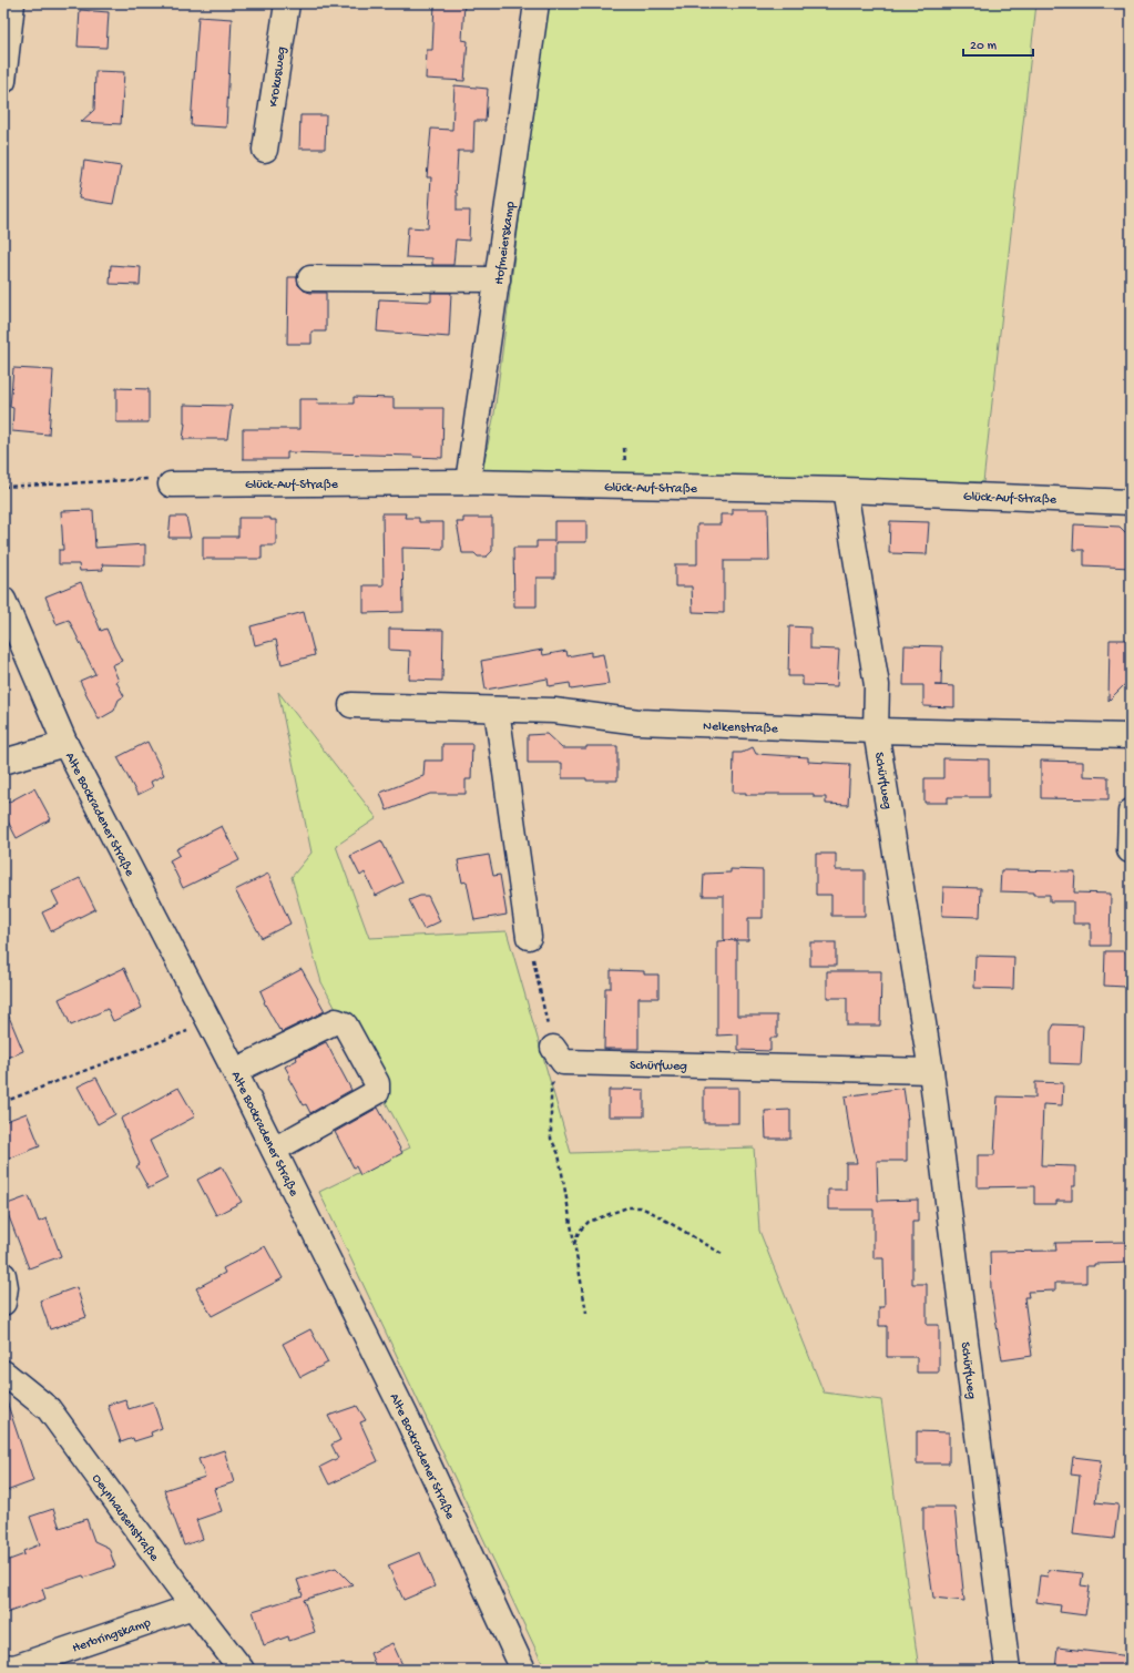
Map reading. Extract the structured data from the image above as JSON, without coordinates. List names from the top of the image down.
{
  "streets": {
    "street": [
      "Krokusweg",
      "Hofmeierskamp",
      "Glück-Auf-Straße",
      "Nelkenstraße",
      "Schürfweg",
      "Alte Bockradener Straße",
      "Oeynhausenstraße",
      "Herbringskamp"
    ]
  },
  "crossings": [
    ["Hofmeierskamp", "Glück-Auf-Straße"],
    ["Glück-Auf-Straße", "Schürfweg"],
    ["Nelkenstraße", "Schürfweg"],
    ["Oeynhausenstraße", "Herbringskamp"]
  ],
  "scale_bar": "20 m"
}
